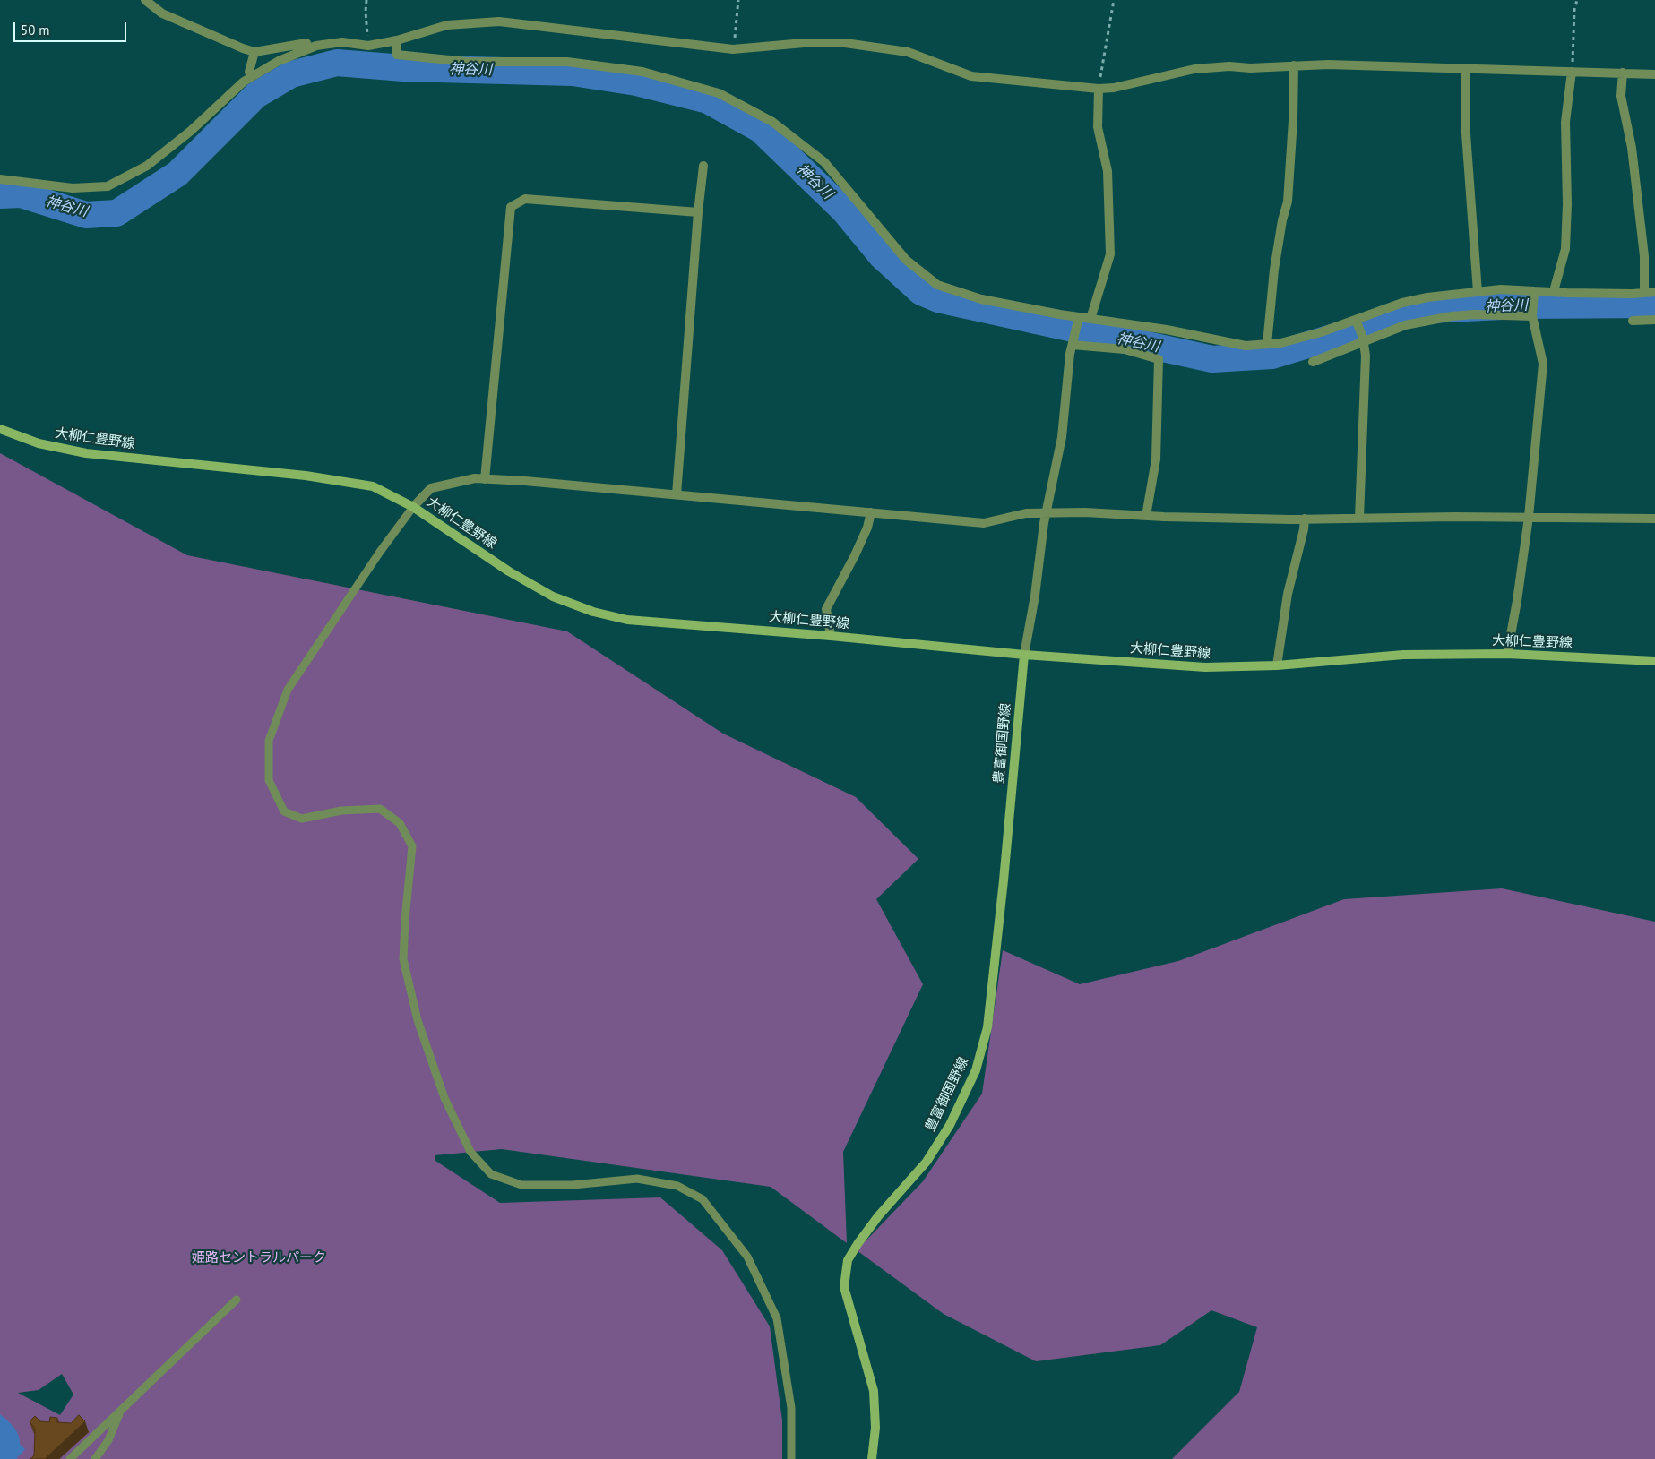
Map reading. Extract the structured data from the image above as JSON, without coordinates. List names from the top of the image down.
{
  "streets": {
    "main road": ["大柳仁豊野線", "豊富御国野線"]
  },
  "crossings": [
    ["大柳仁豊野線", "豊富御国野線"]
  ],
  "water": ["神谷川"],
  "parks": ["姫路セントラルパーク"],
  "scale_bar": "50 m"
}
